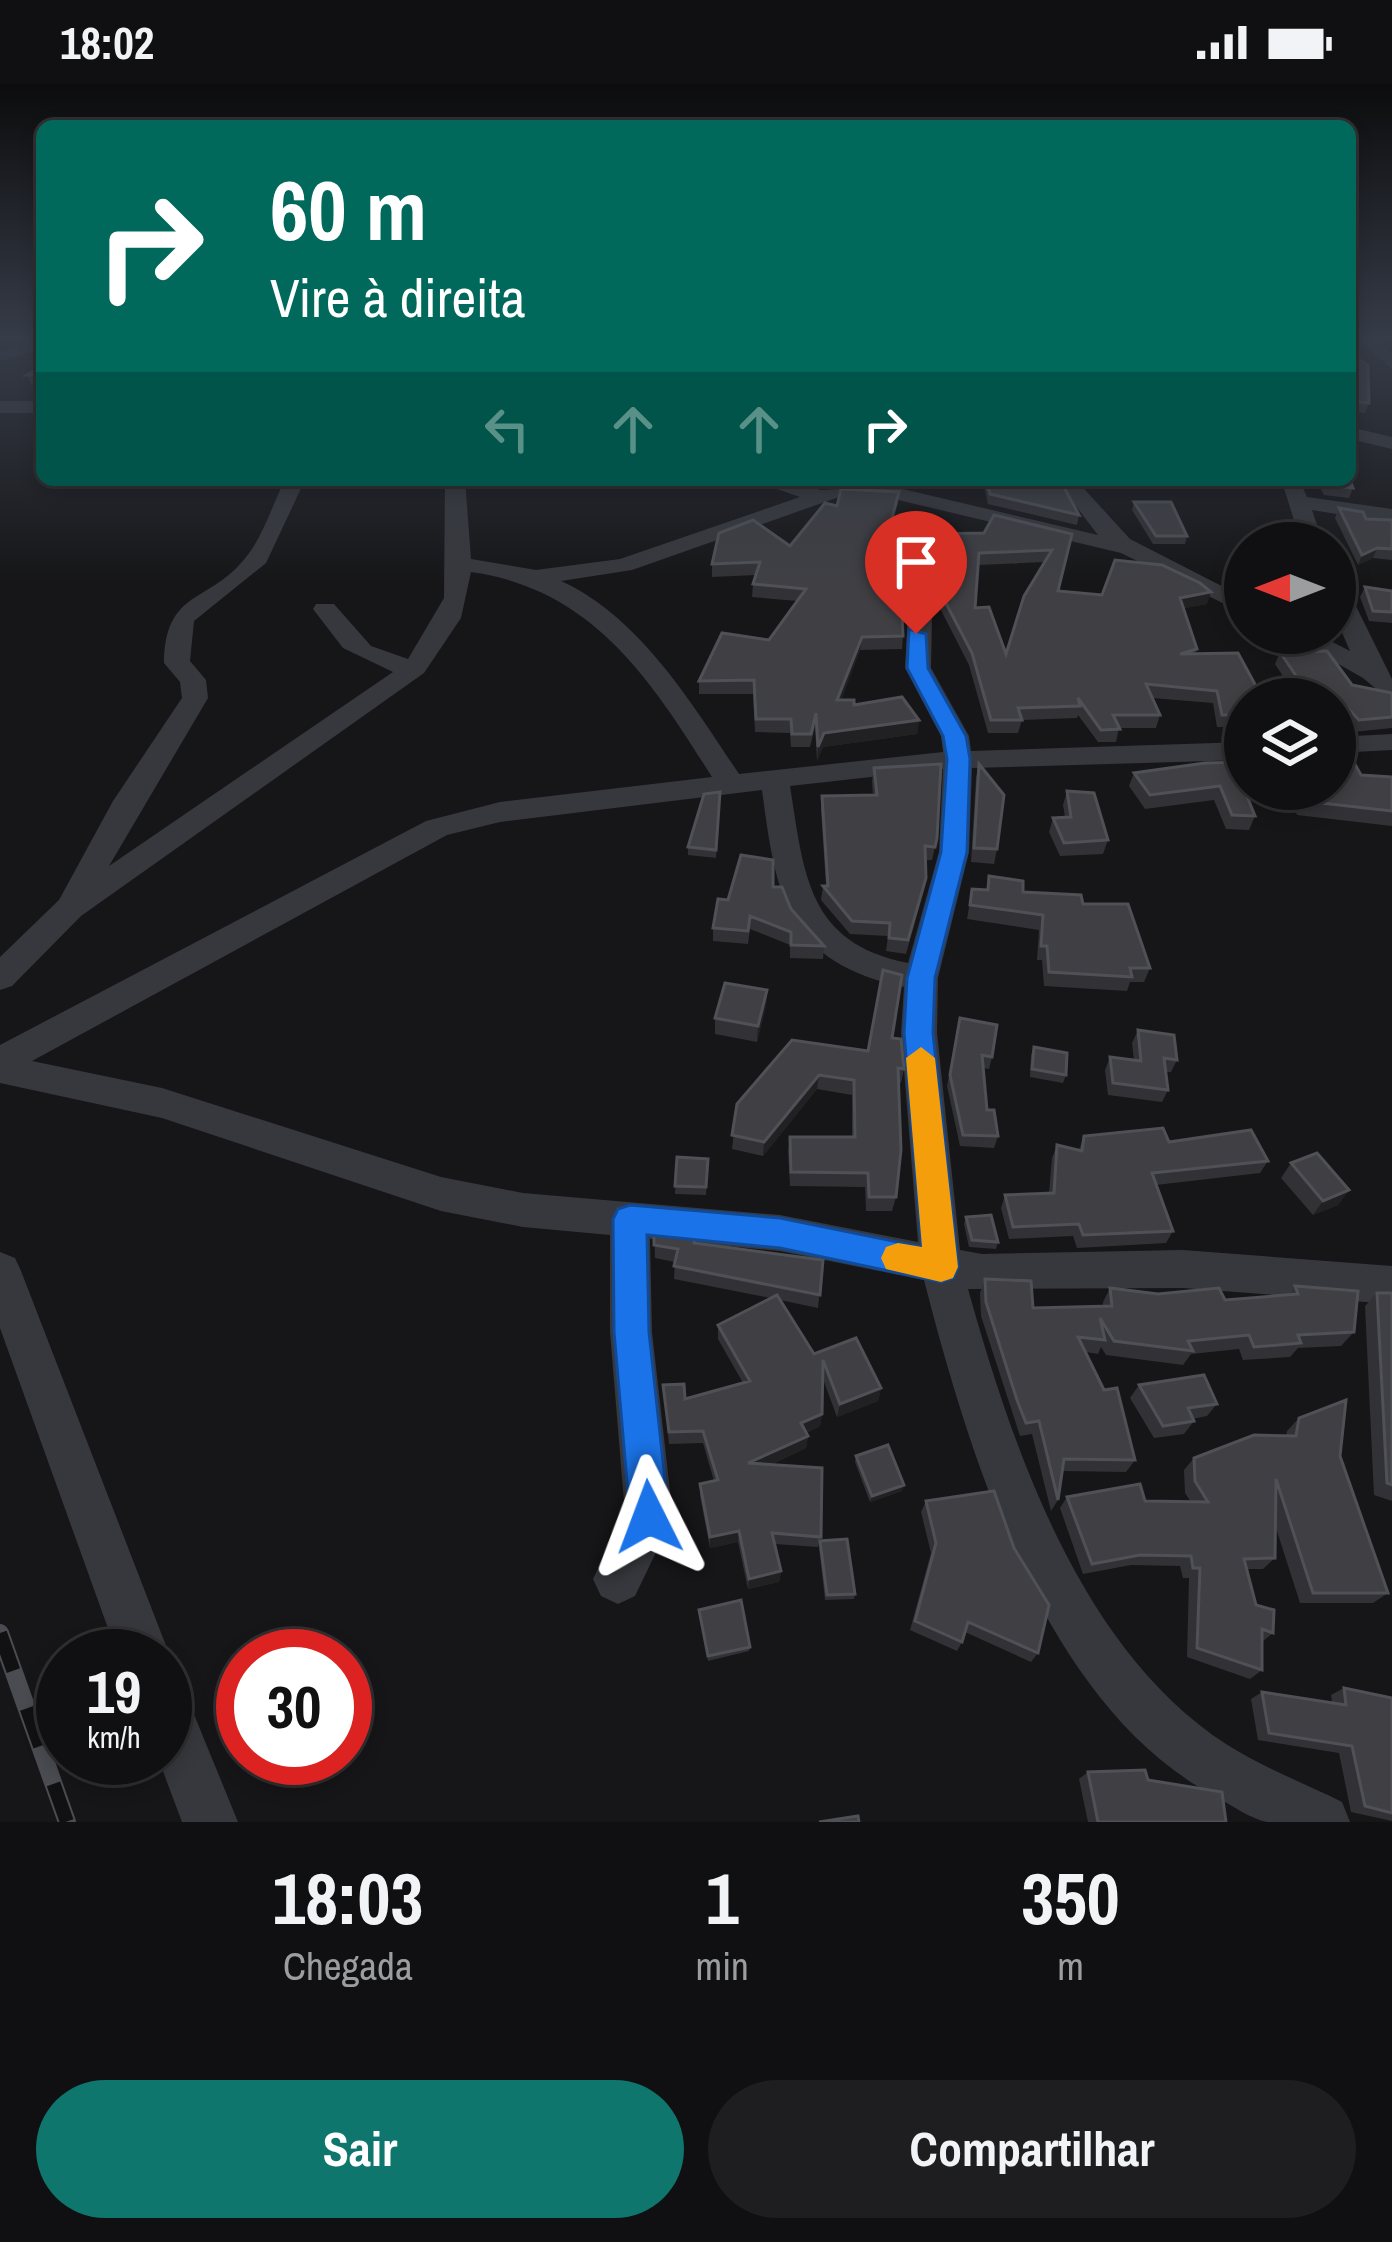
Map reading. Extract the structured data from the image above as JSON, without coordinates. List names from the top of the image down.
{
  "north": "left",
  "page": {
    "status": "18:02",
    "turn": ["60 m", "Vire à direita"],
    "speed": "19 km/h",
    "limit": "30",
    "eta": [
      "18:03",
      "Chegada",
      "1",
      "min",
      "350",
      "m"
    ],
    "buttons": ["Sair", "Compartilhar"]
  }
}
